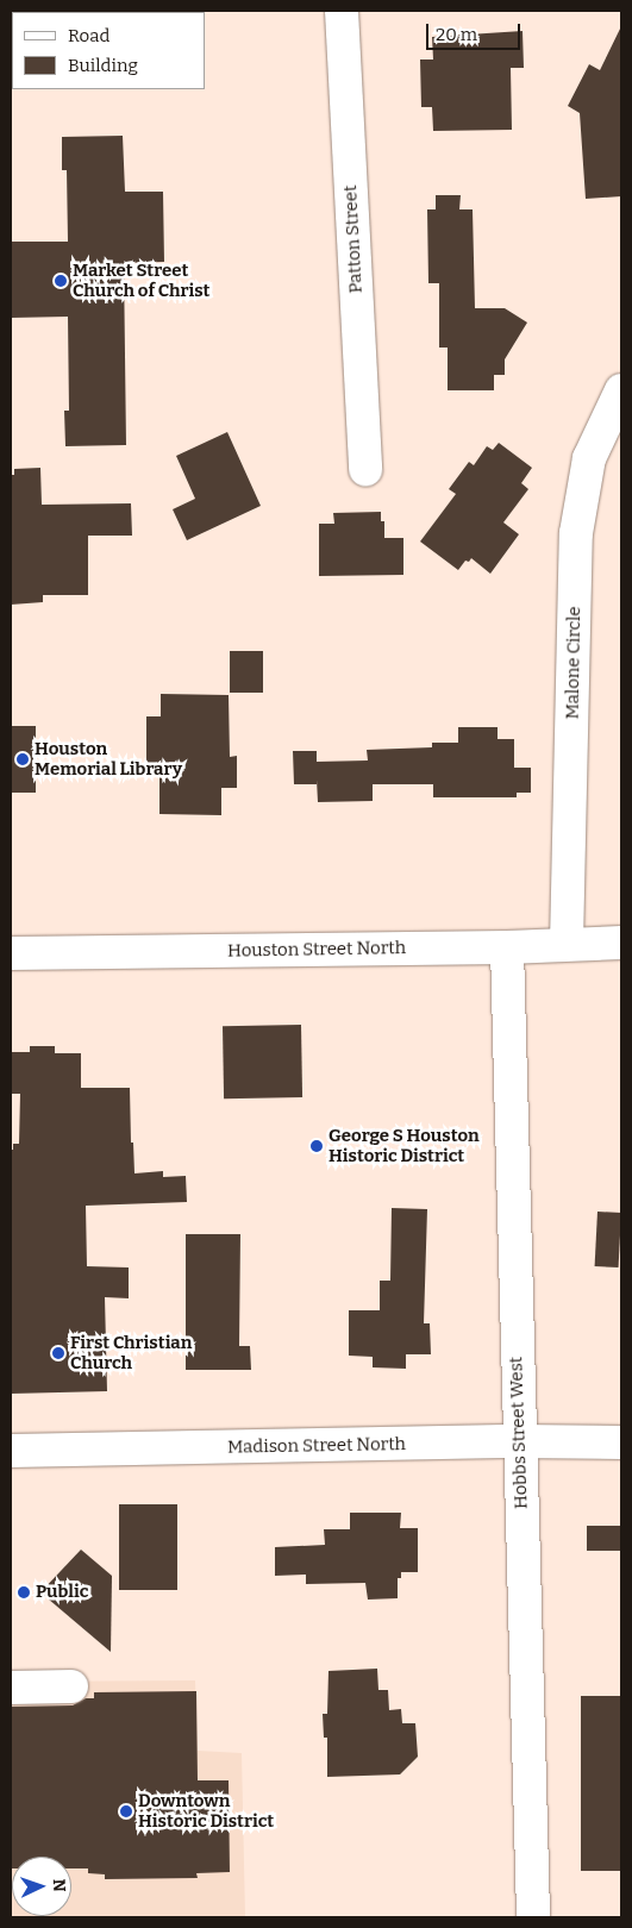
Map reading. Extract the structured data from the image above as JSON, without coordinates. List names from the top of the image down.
{
  "streets": {
    "street": [
      "Patton Street",
      "Malone Circle",
      "Houston Street North",
      "Hobbs Street West",
      "Madison Street North"
    ]
  },
  "crossings": [
    ["Malone Circle", "Houston Street North"],
    ["Houston Street North", "Hobbs Street West"],
    ["Hobbs Street West", "Madison Street North"]
  ],
  "places": [
    "Market Street Church of Christ",
    "Houston Memorial Library",
    "George S Houston Historic District",
    "First Christian Church",
    "Public",
    "Downtown Historic District"
  ],
  "legend": ["Road", "Building"],
  "scale_bar": "20 m",
  "north": "right"
}
